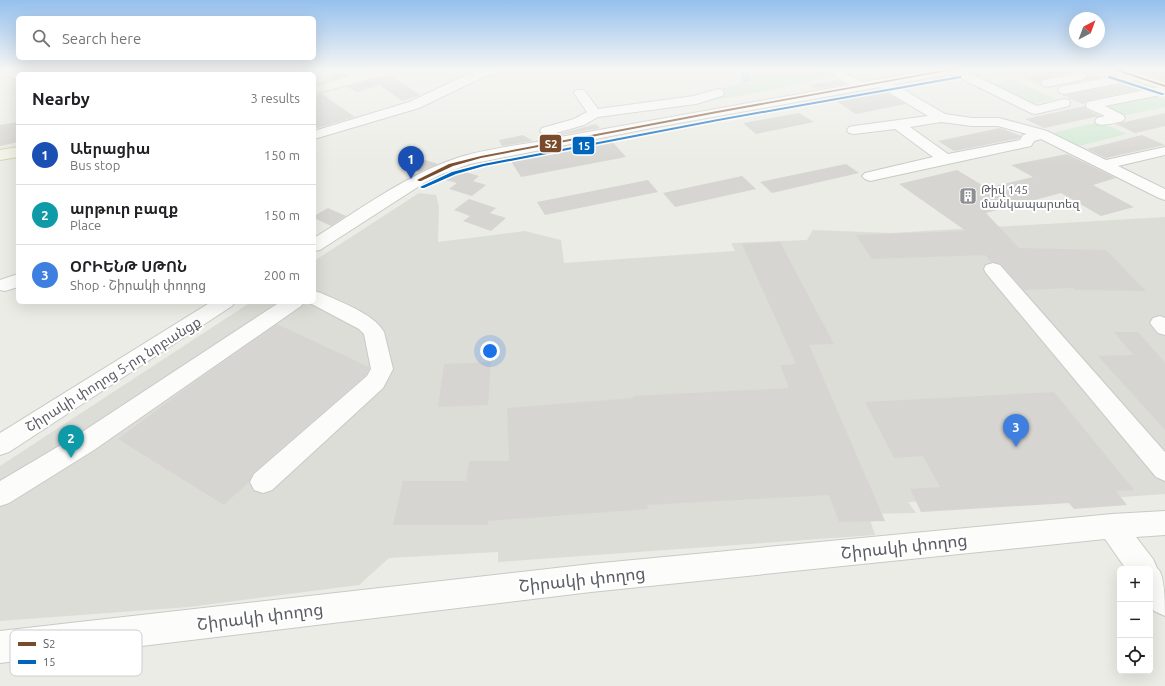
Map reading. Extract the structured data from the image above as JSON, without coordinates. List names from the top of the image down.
{
  "streets": {
    "street": ["Շիրակի փողոց 5-րդ նրբանցք", "Շիրակի փողոց"]
  },
  "places": {
    "building": ["Թիվ 145 մանկապարտեզ"]
  },
  "lines": ["transit line Տ2", "transit line 15"],
  "legend": ["Տ2", "15"],
  "north": "top right",
  "page": {
    "search": "Search here",
    "heading": ["Nearby", "3 results"],
    "list": [
      {
        "mark": "1",
        "name": "Աերացիա",
        "note": "Bus stop",
        "value": "150 m"
      },
      {
        "mark": "2",
        "name": "արթուր բազք",
        "note": "Place",
        "value": "150 m"
      },
      {
        "mark": "3",
        "name": "ՕՐԻԵՆԹ ՍԹՈՆ",
        "note": "Shop · Շիրակի փողոց",
        "value": "200 m"
      }
    ],
    "pins": ["1", "3", "2"],
    "map_buttons": ["+", "−"]
  }
}
